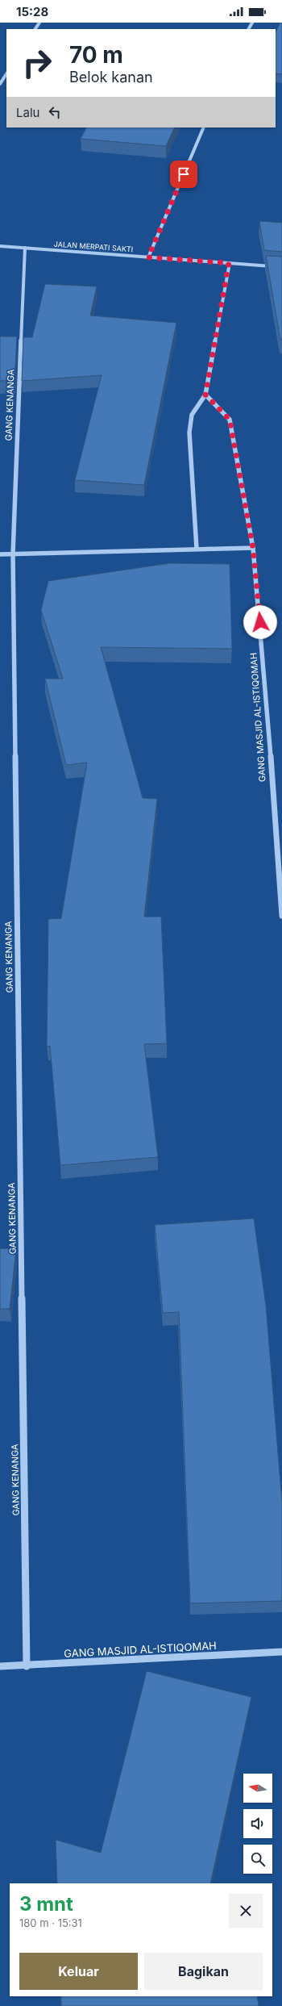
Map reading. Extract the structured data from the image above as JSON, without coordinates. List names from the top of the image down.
{
  "streets": {
    "street": ["JALAN MERPATI SAKTI", "GANG KENANGA", "GANG MASJID AL-ISTIQOMAH"]
  },
  "crossings": [
    ["JALAN MERPATI SAKTI", "GANG KENANGA"],
    ["GANG KENANGA", "GANG MASJID AL-ISTIQOMAH"]
  ],
  "north": "left",
  "page": {
    "status": "15:28",
    "turn": ["70 m", "Belok kanan"],
    "then": "Lalu",
    "heading": ["3 mnt", "180 m · 15:31"],
    "buttons": ["Keluar", "Bagikan"]
  }
}
